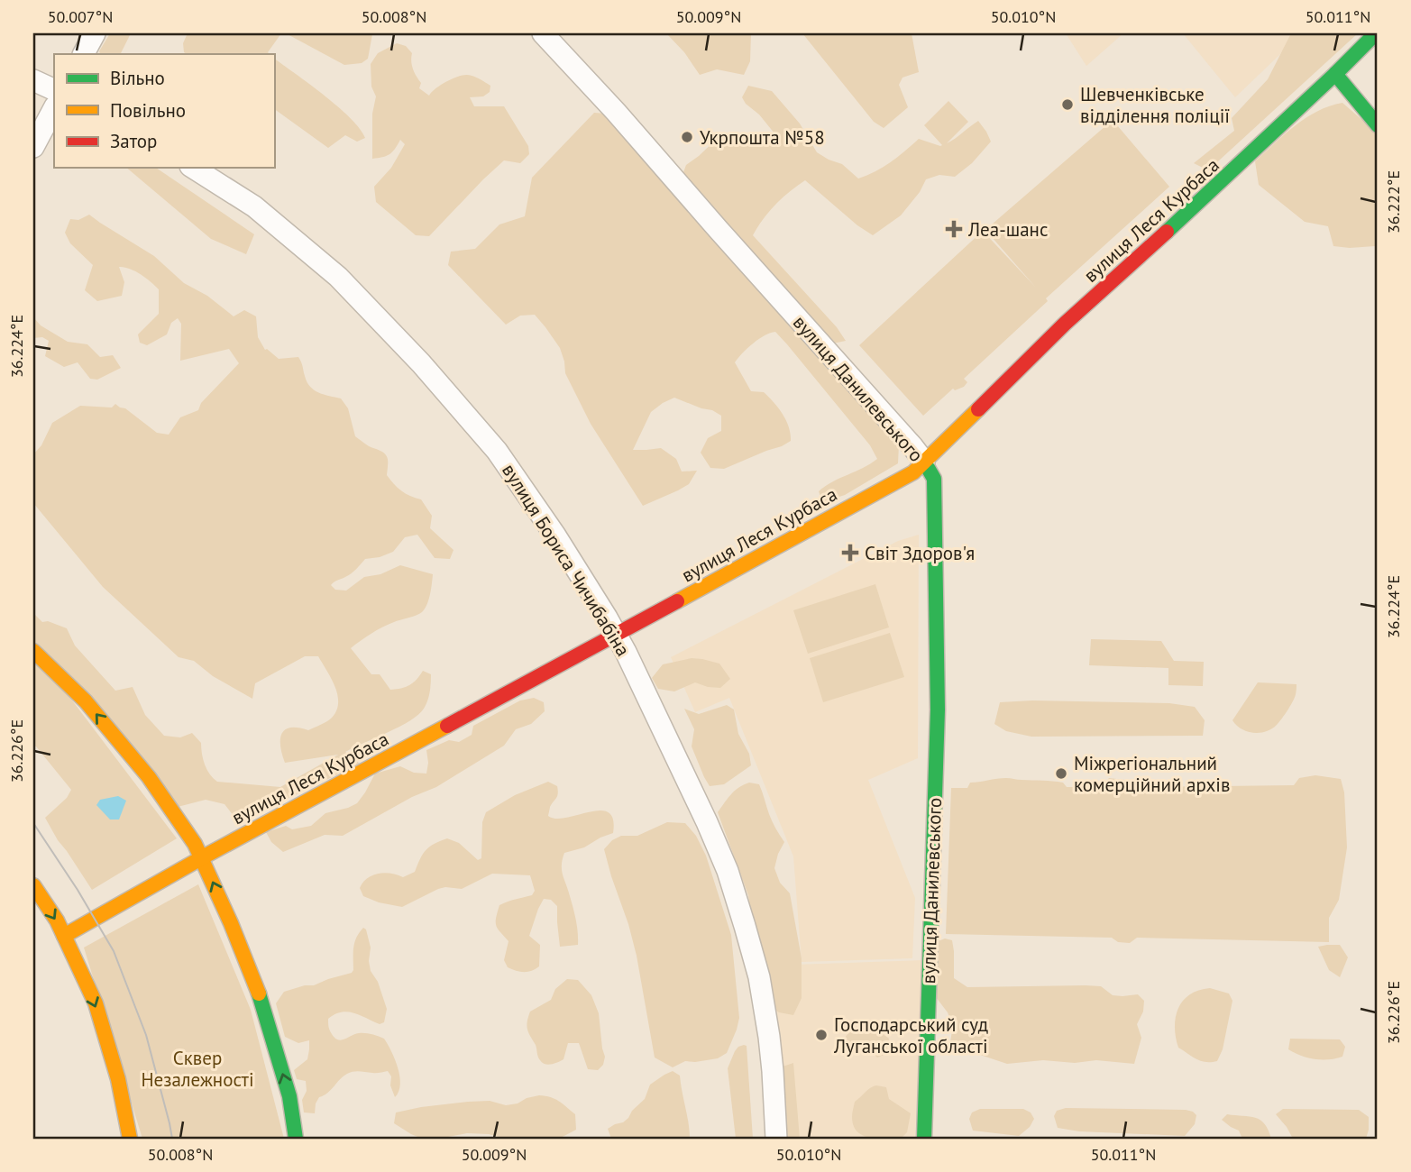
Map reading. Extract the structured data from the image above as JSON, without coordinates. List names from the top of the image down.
{
  "streets": {
    "street": ["вулиця Леся Курбаса", "вулиця Данилевського", "вулиця Бориса Чичибабіна"]
  },
  "crossings": [
    ["вулиця Леся Курбаса", "вулиця Данилевського"],
    ["вулиця Леся Курбаса", "вулиця Бориса Чичибабіна"]
  ],
  "parks": ["Сквер Незалежності"],
  "places": {
    "other": [
      "Шевченківське відділення поліції",
      "Укрпошта №58",
      "Міжрегіональний комерційний архів",
      "Господарський суд Луганської області"
    ],
    "health": ["Леа-шанс", "Світ Здоров'я"]
  },
  "legend": ["Вільно", "Повільно", "Затор"],
  "coordinates": [
    "50.007°N",
    "50.008°N",
    "50.009°N",
    "50.010°N",
    "50.011°N",
    "36.222°E",
    "36.224°E",
    "36.226°E"
  ]
}
